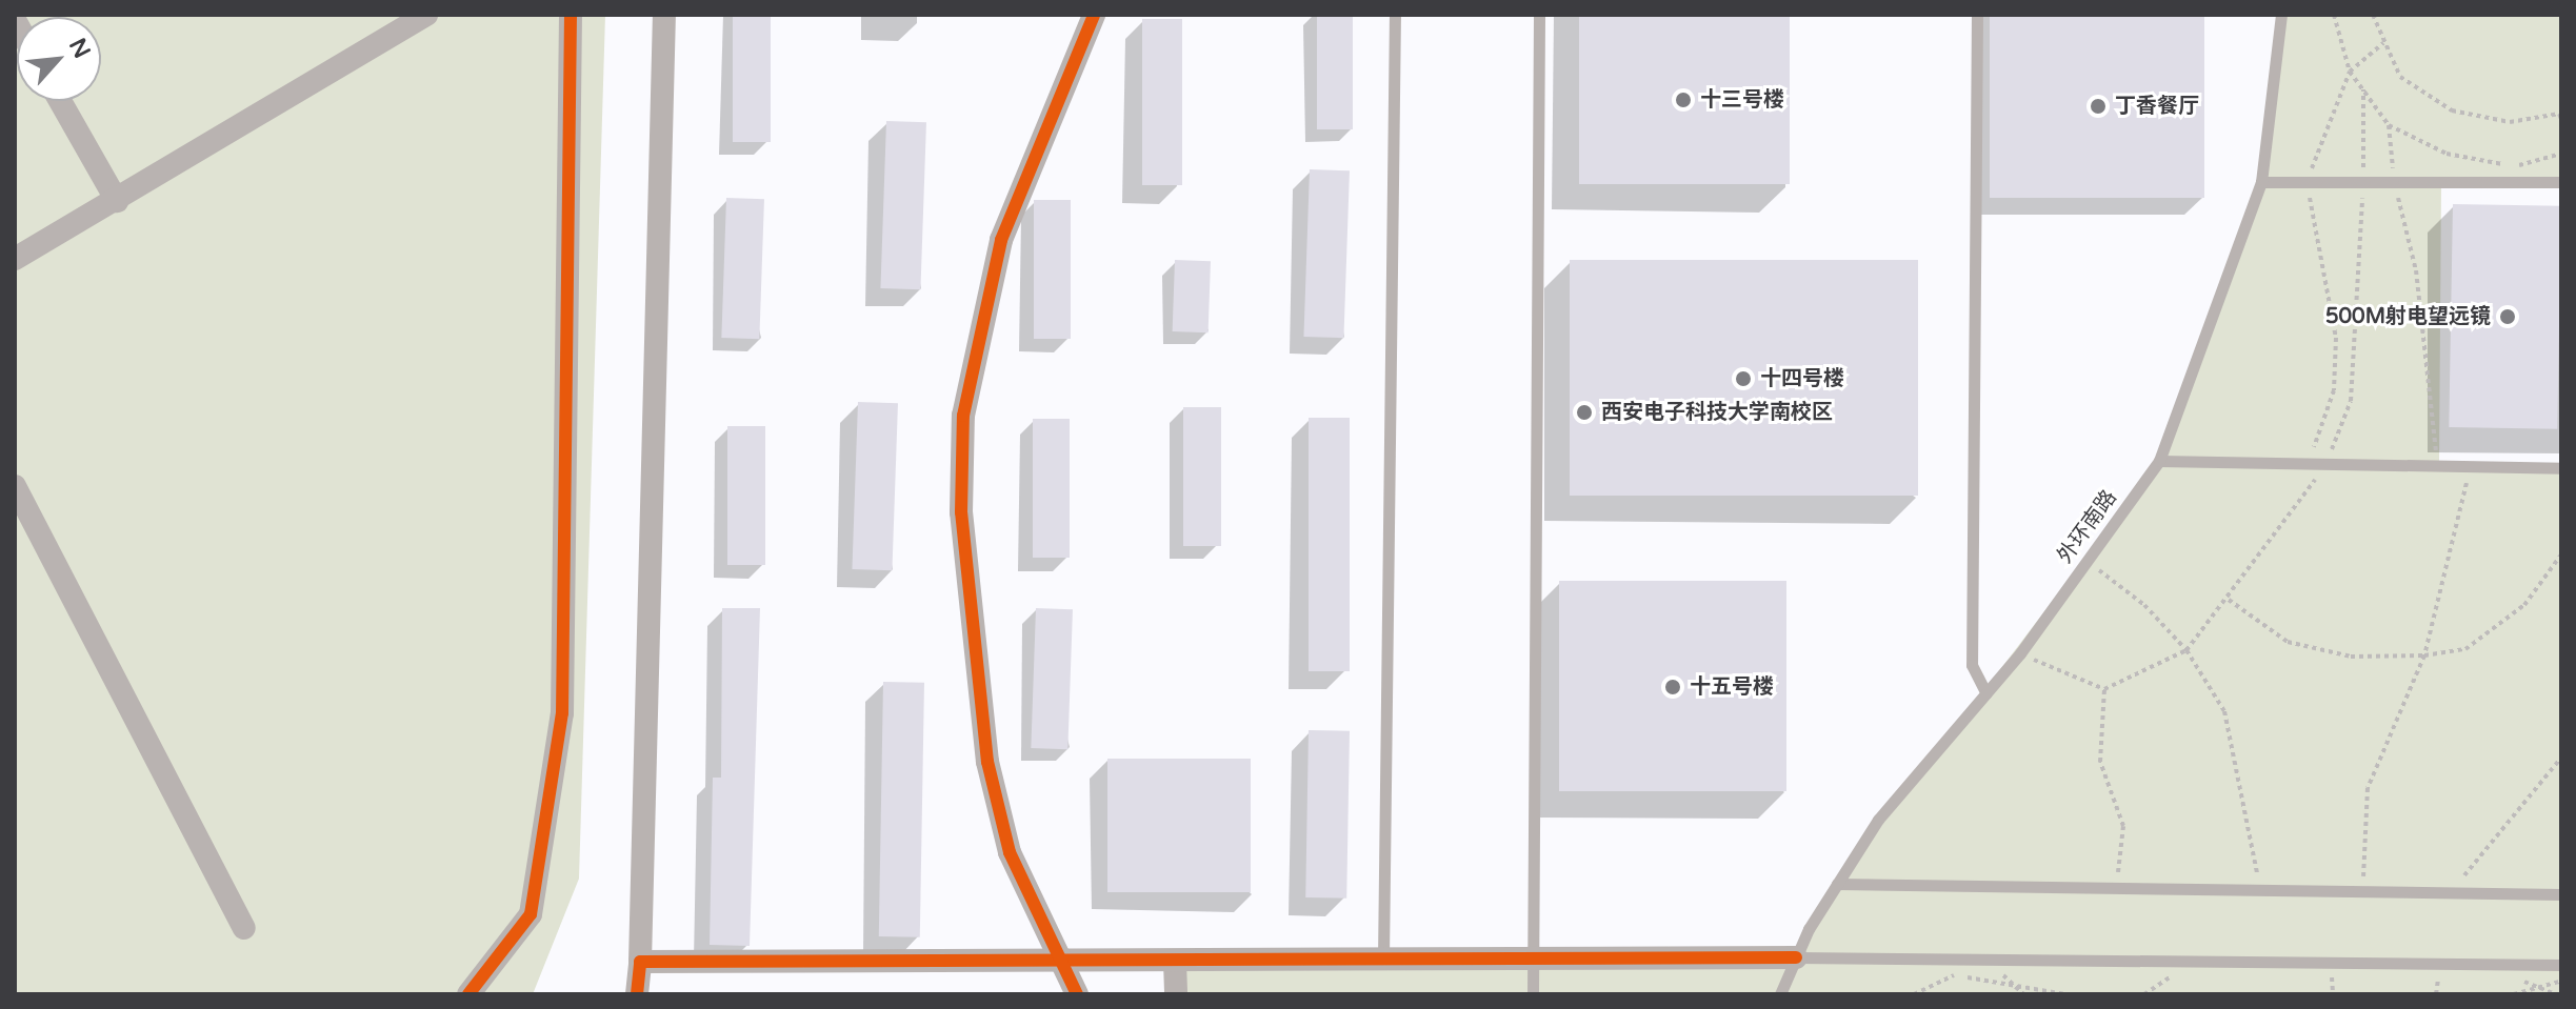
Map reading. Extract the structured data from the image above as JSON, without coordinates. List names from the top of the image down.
{
  "streets": {
    "lane": ["外环南路"]
  },
  "places": [
    "十三号楼",
    "丁香餐厅",
    "500M射电望远镜",
    "十四号楼",
    "西安电子科技大学南校区",
    "十五号楼"
  ],
  "north": "top right"
}
